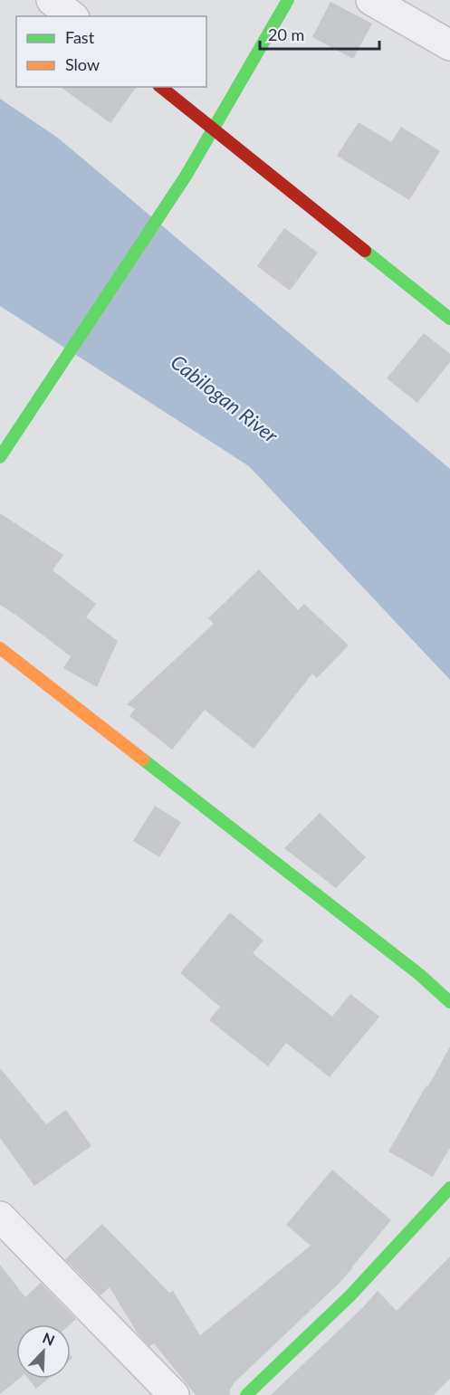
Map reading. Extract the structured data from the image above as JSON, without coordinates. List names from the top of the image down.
{
  "water": ["Cabilogan River"],
  "legend": ["Fast", "Slow"],
  "scale_bar": "20 m",
  "north": "top right"
}
